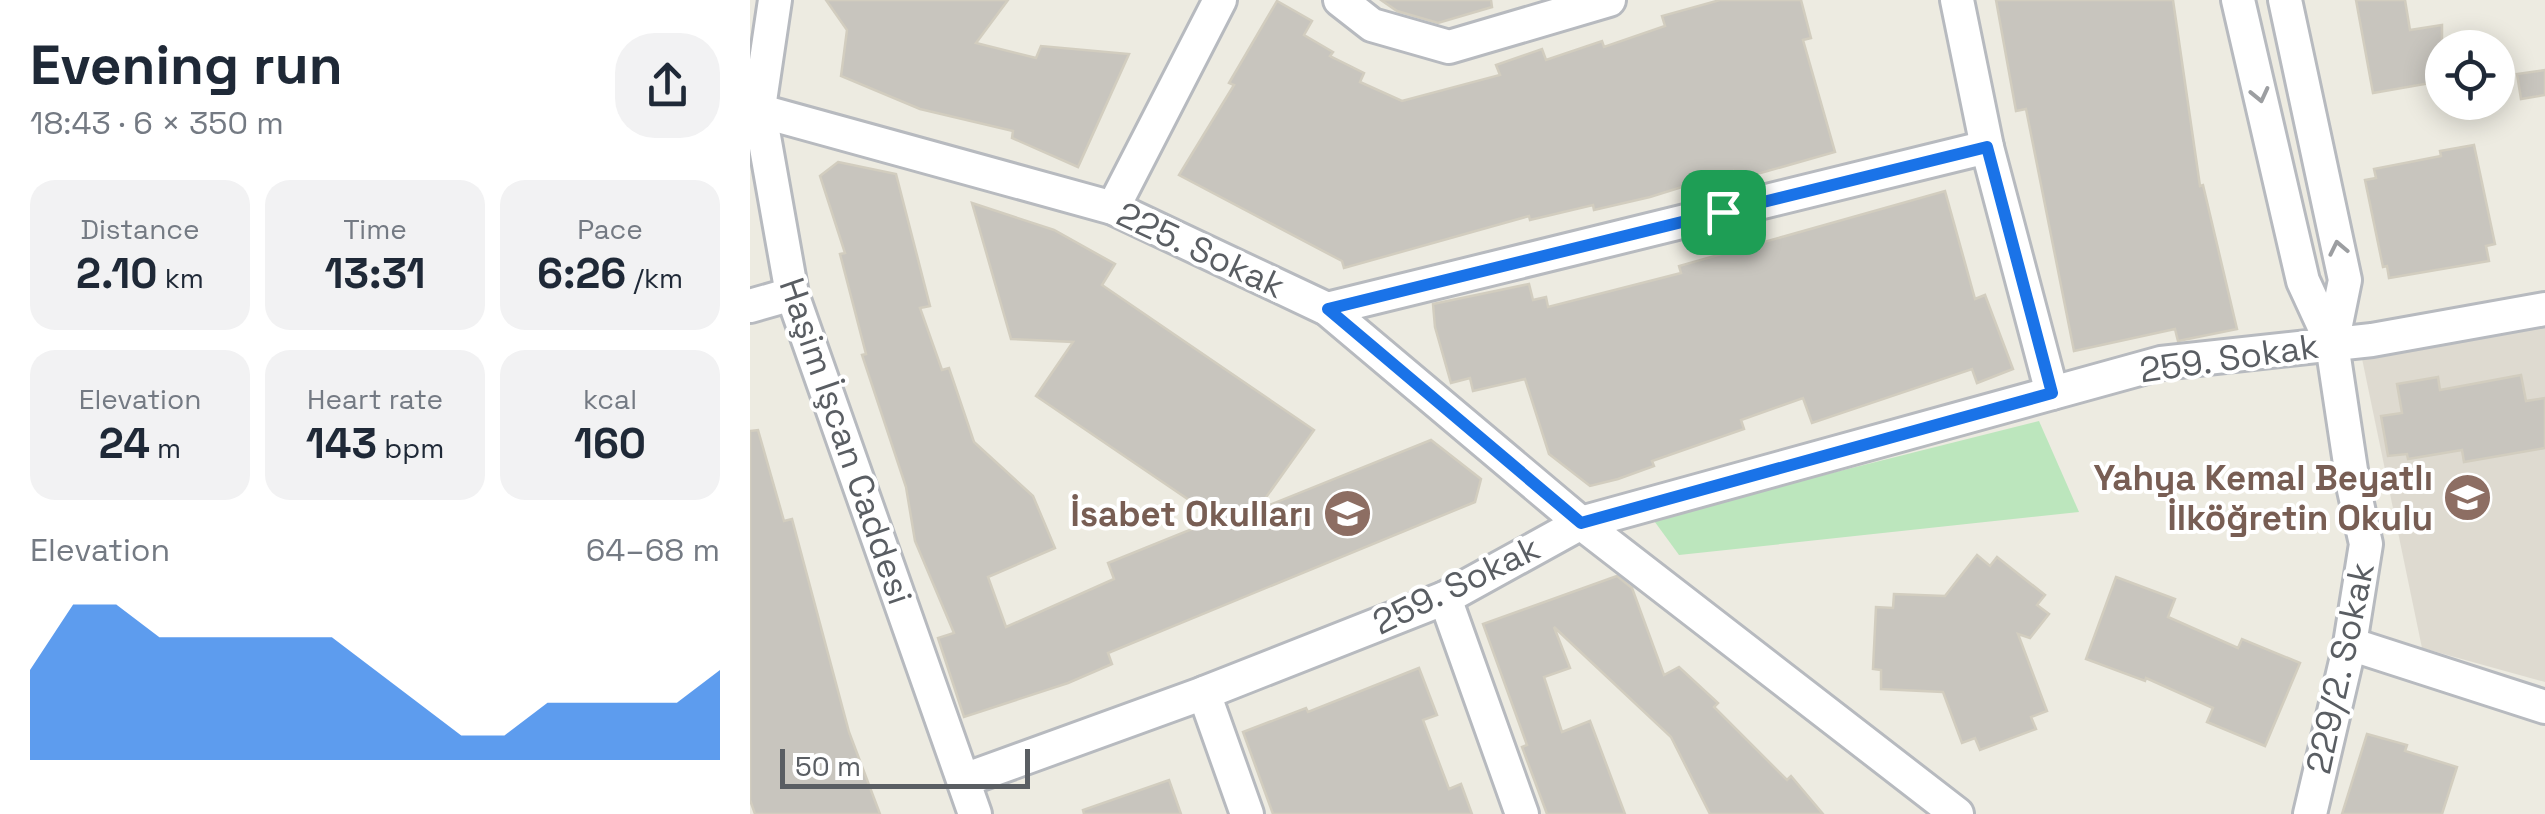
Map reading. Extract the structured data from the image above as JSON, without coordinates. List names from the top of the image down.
{
  "streets": {
    "street": [
      "225. Sokak",
      "259. Sokak",
      "Haşim İşcan Caddesi",
      "229/2. Sokak"
    ]
  },
  "crossings": [
    ["225. Sokak", "259. Sokak"],
    ["225. Sokak", "Haşim İşcan Caddesi"],
    ["259. Sokak", "Haşim İşcan Caddesi"],
    ["259. Sokak", "229/2. Sokak"]
  ],
  "places": {
    "school or university": ["Yahya Kemal Beyatlı İlköğretin Okulu", "İsabet Okulları"]
  },
  "scale_bar": "50 m",
  "page": {
    "heading": ["Evening run", "18:43 · 6 × 350 m"],
    "stats": [
      ["Distance", "2.10 km"],
      ["Time", "13:31"],
      ["Pace", "6:26 /km"],
      ["Elevation", "24 m"],
      ["Heart rate", "143 bpm"],
      ["kcal", "160"]
    ],
    "chart": ["Elevation", "64–68 m"],
    "scale": "50 m"
  }
}
